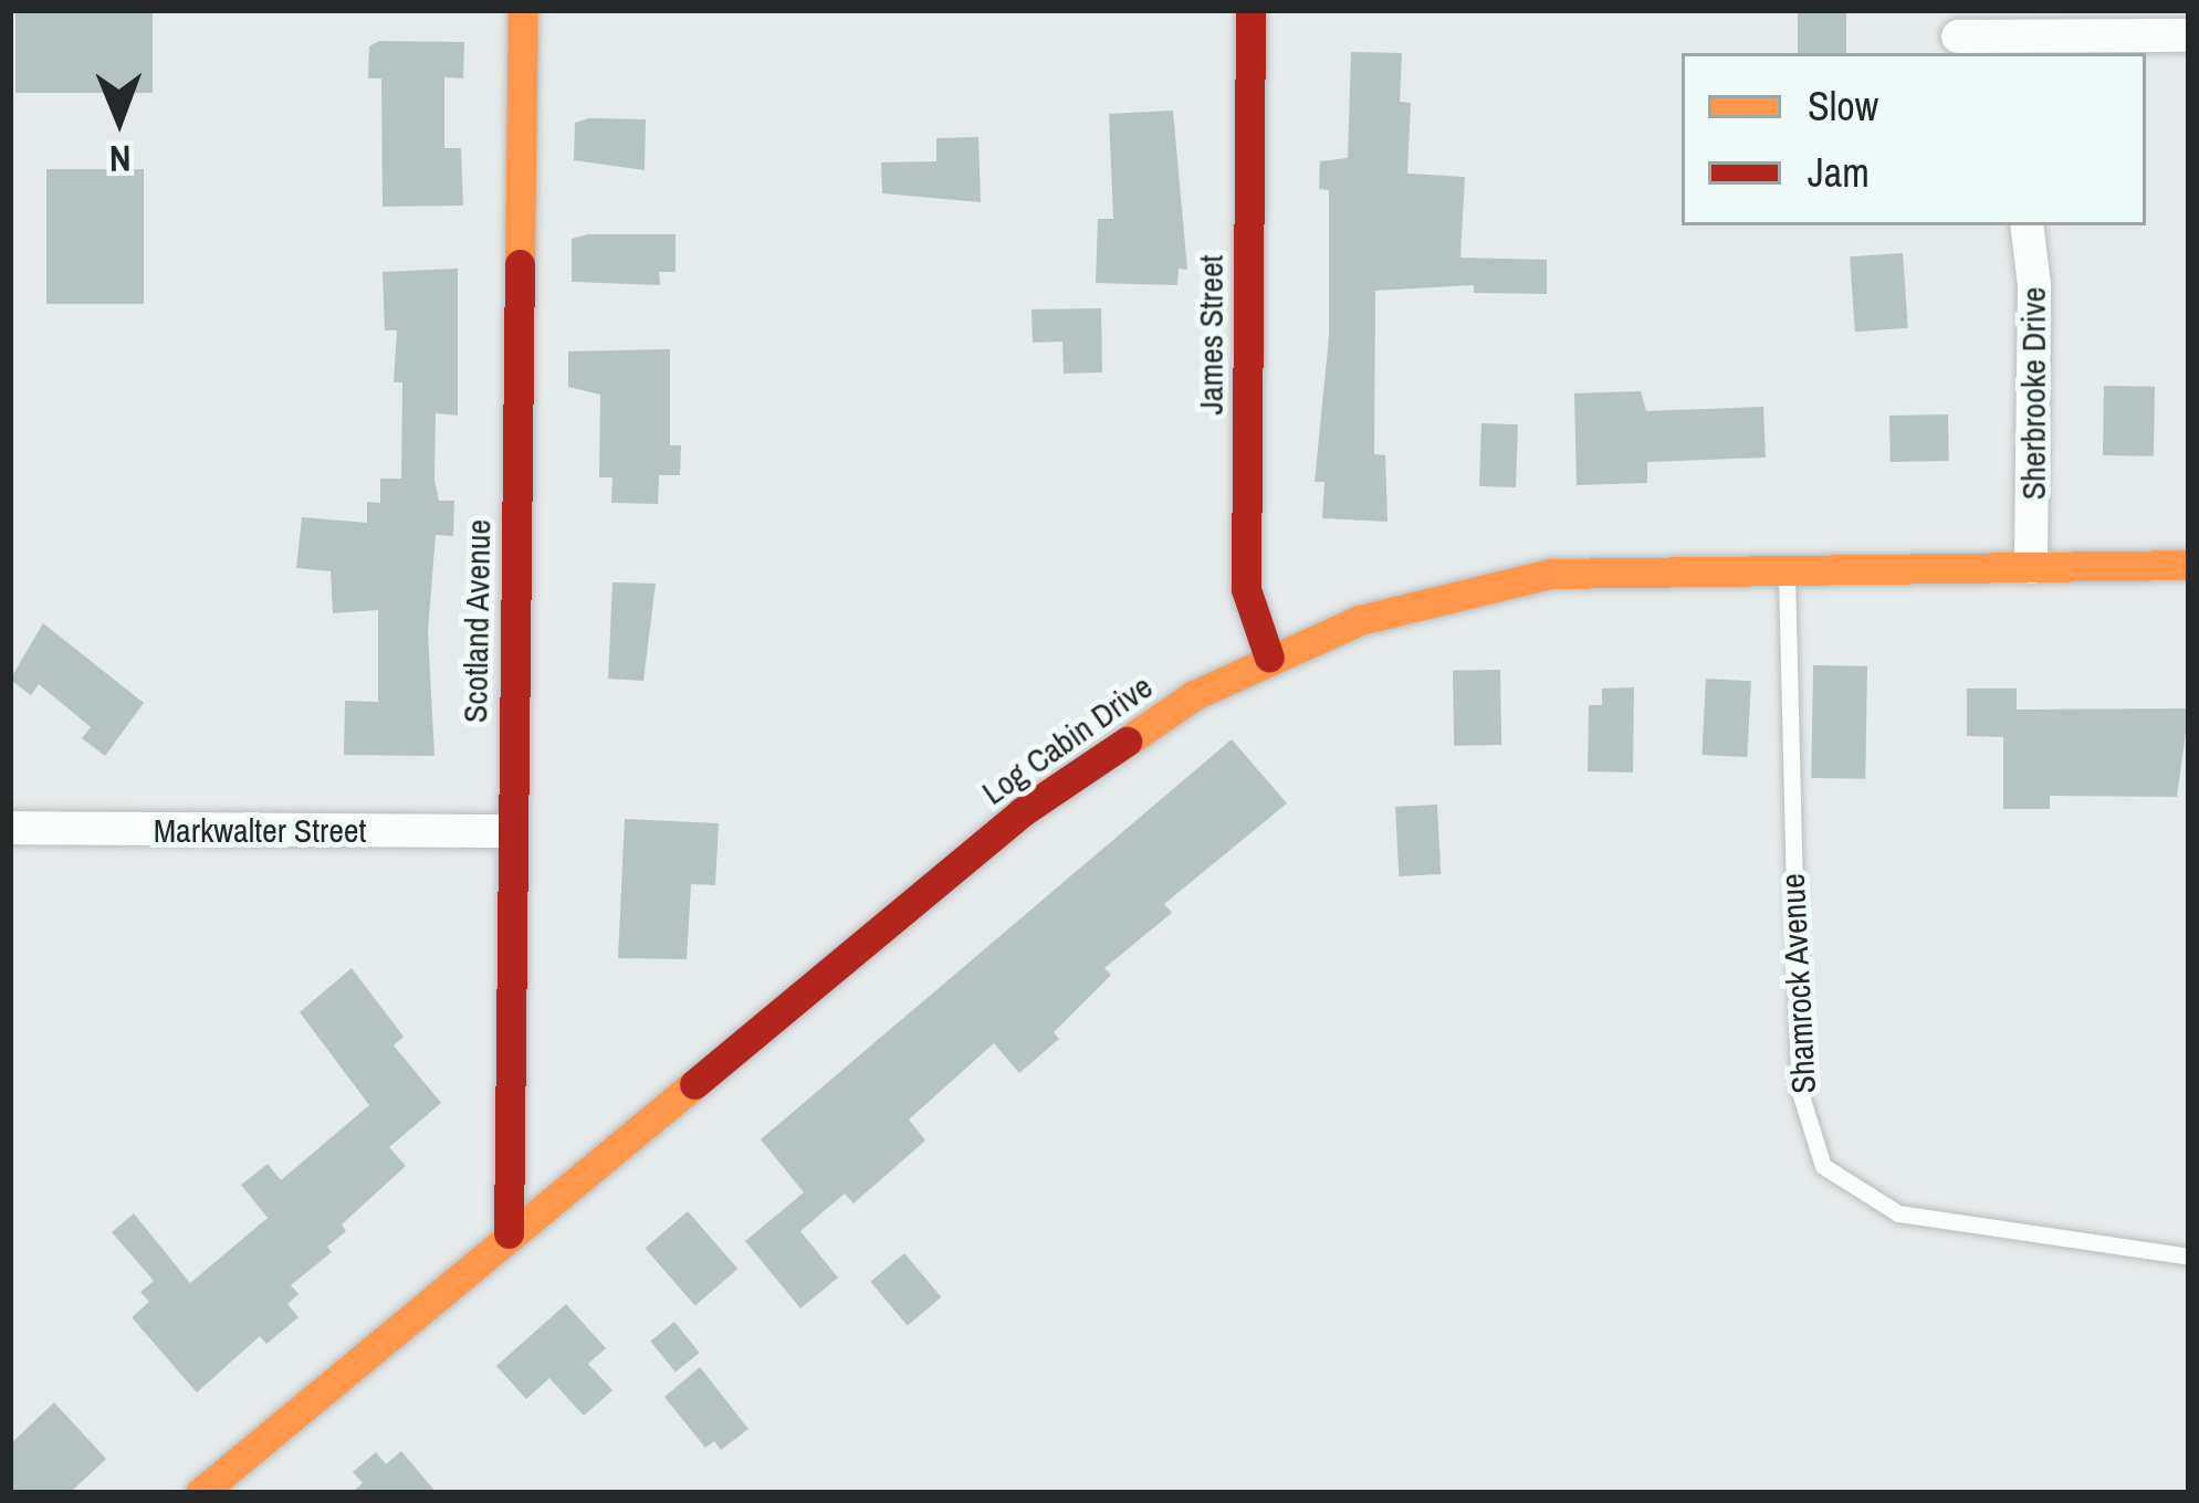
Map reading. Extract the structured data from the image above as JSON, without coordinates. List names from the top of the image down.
{
  "streets": {
    "street": [
      "James Street",
      "Sherbrooke Drive",
      "Scotland Avenue",
      "Log Cabin Drive",
      "Markwalter Street"
    ],
    "lane": ["Shamrock Avenue"]
  },
  "crossings": [
    ["James Street", "Log Cabin Drive"],
    ["Sherbrooke Drive", "Log Cabin Drive"],
    ["Scotland Avenue", "Log Cabin Drive"],
    ["Scotland Avenue", "Markwalter Street"],
    ["Log Cabin Drive", "Shamrock Avenue"]
  ],
  "legend": ["Slow", "Jam"],
  "north": "bottom"
}
